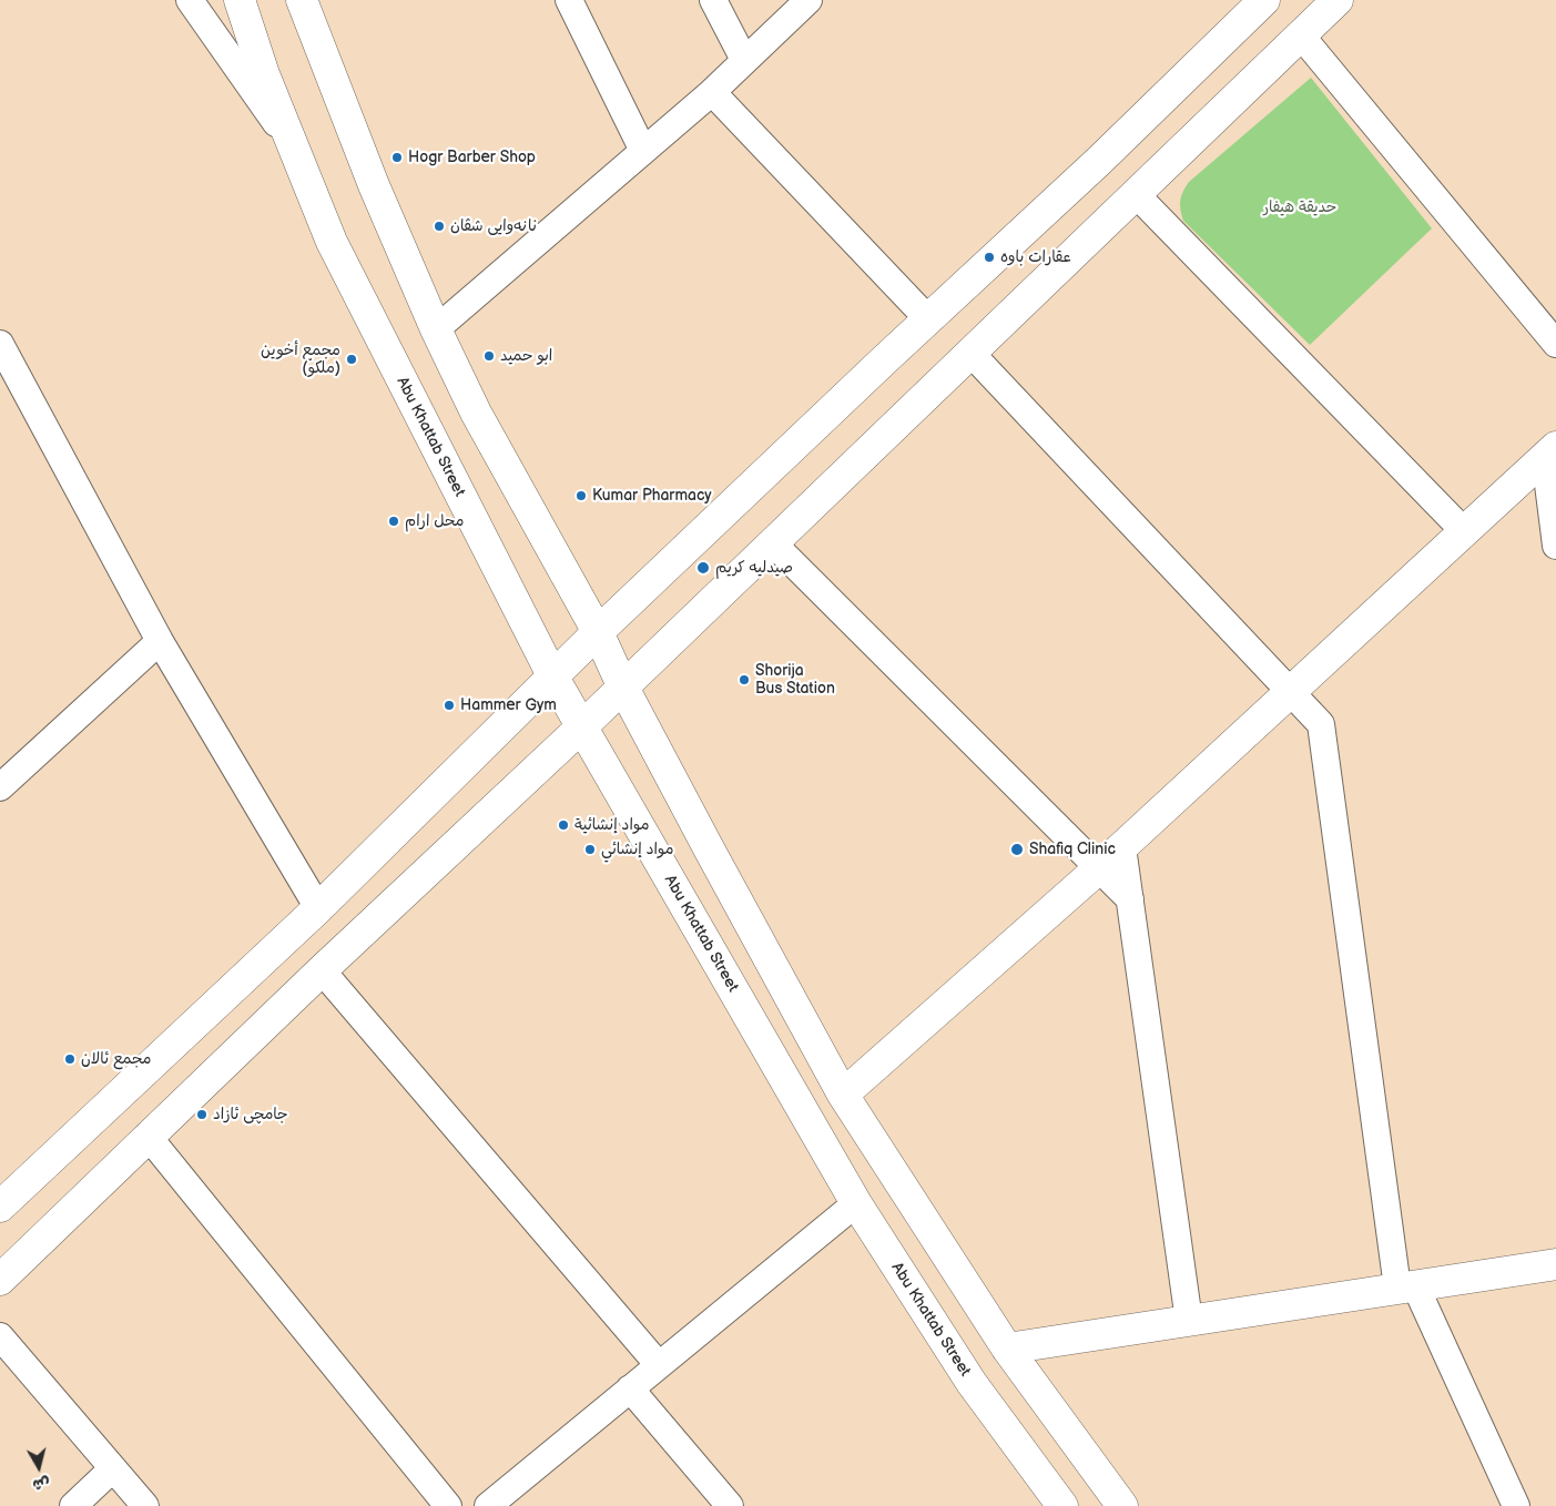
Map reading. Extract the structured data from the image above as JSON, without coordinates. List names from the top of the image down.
{
  "streets": {
    "street": ["Abu Khattab Street"]
  },
  "parks": ["حديقة هيفار"],
  "places": [
    "Hogr Barber Shop",
    "نانەوایی شڤان",
    "عقارات باوه",
    "ابو حميد",
    "مجمع أخوين (ملكو)",
    "Kumar Pharmacy",
    "محل ارام",
    "صيدليه كريم",
    "Shorija Bus Station",
    "Hammer Gym",
    "مواد إنشائية",
    "مواد إنشائي",
    "Shafiq Clinic",
    "مجمع ئالان",
    "جامچی ئازاد"
  ],
  "north": "bottom"
}
